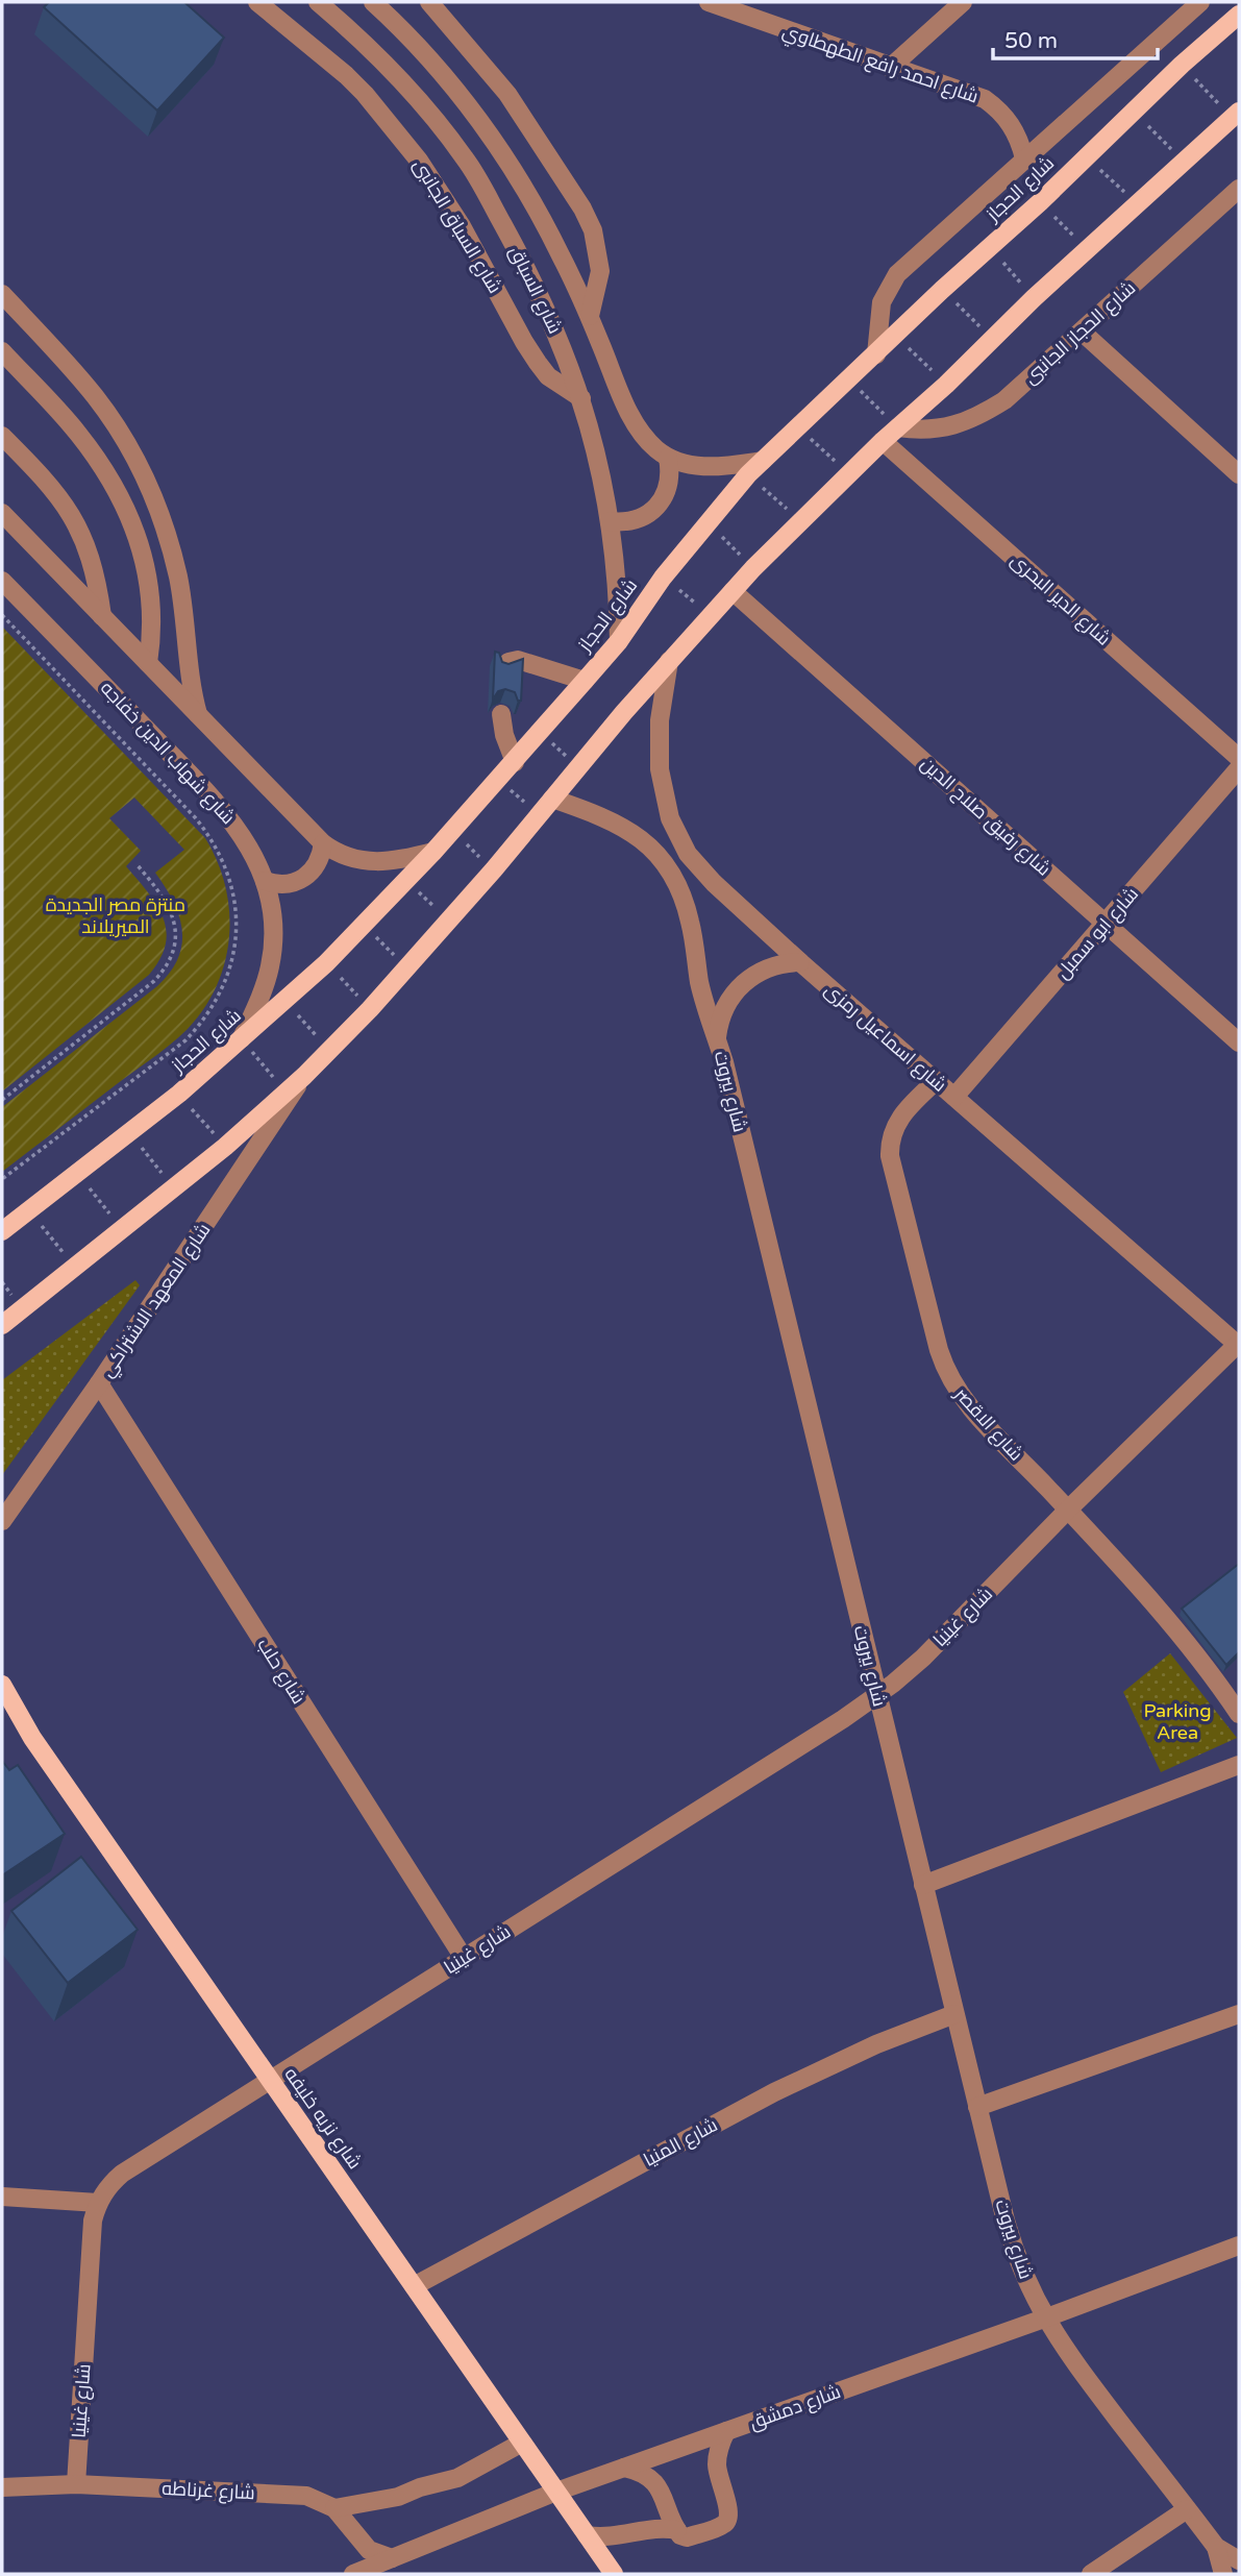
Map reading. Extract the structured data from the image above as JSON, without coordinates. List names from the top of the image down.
{
  "streets": {
    "main road": ["شارع الحجاز", "شارع نزيه خليفه"],
    "street": [
      "شارع احمد رافع الطهطاوي",
      "شارع السباق الجانبى",
      "شارع السباق",
      "شارع الحجاز الجانبى",
      "شارع الدير البحرى",
      "شارع شهاب الدين خفاجه",
      "شارع رفيق صلاح الدين",
      "شارع ابو سمبل",
      "شارع اسماعيل رمزى",
      "شارع بيروت",
      "شارع المعهد الاشتراكي",
      "شارع الاقصر",
      "شارع غينيا",
      "شارع حلب",
      "شارع المنيا",
      "شارع دمشق",
      "شارع غرناطه"
    ]
  },
  "crossings": [
    ["شارع الحجاز", "شارع السباق"],
    ["شارع الحجاز", "شارع شهاب الدين خفاجه"],
    ["شارع السباق الجانبى", "شارع السباق"],
    ["شارع رفيق صلاح الدين", "شارع ابو سمبل"],
    ["شارع ابو سمبل", "شارع اسماعيل رمزى"],
    ["شارع اسماعيل رمزى", "شارع الاقصر"],
    ["شارع اسماعيل رمزى", "شارع غينيا"],
    ["شارع بيروت", "شارع غينيا"],
    ["شارع بيروت", "شارع المنيا"],
    ["شارع بيروت", "شارع دمشق"],
    ["شارع المعهد الاشتراكي", "شارع حلب"],
    ["شارع الاقصر", "شارع غينيا"],
    ["شارع غينيا", "شارع حلب"],
    ["شارع غينيا", "شارع نزيه خليفه"],
    ["شارع غينيا", "شارع غرناطه"],
    ["شارع نزيه خليفه", "شارع المنيا"],
    ["شارع نزيه خليفه", "شارع دمشق"],
    ["شارع دمشق", "شارع غرناطه"]
  ],
  "parks": ["منتزة مصر الجديدة الميريلاند", "Parking Area"],
  "scale_bar": "50 m"
}
